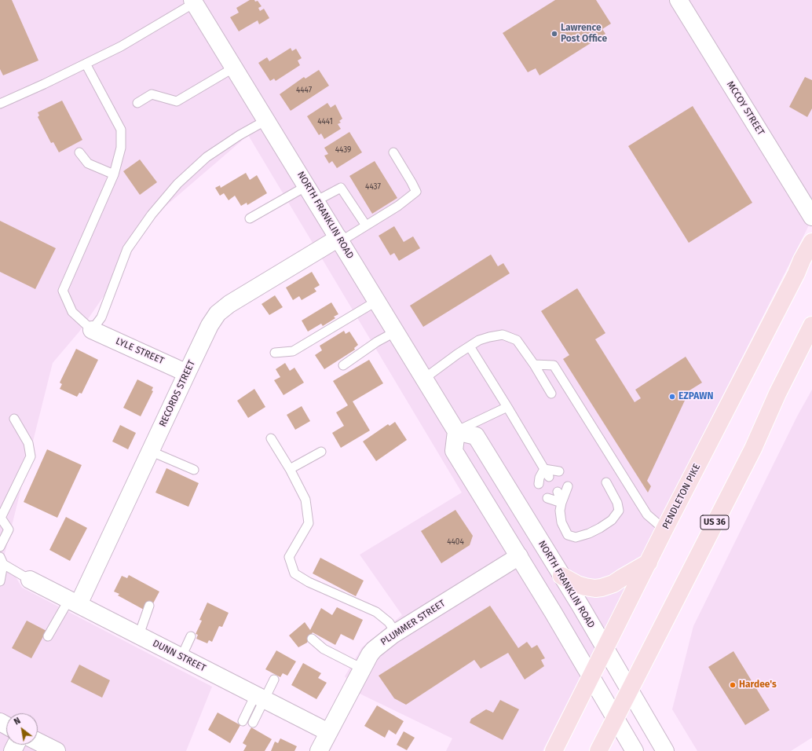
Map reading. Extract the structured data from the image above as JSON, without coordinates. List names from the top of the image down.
{
  "streets": {
    "main road": ["PENDLETON PIKE", "US 36"],
    "street": [
      "MCCOY STREET",
      "NORTH FRANKLIN ROAD",
      "LYLE STREET",
      "RECORDS STREET",
      "PLUMMER STREET",
      "DUNN STREET"
    ]
  },
  "crossings": [
    ["NORTH FRANKLIN ROAD", "RECORDS STREET"],
    ["NORTH FRANKLIN ROAD", "PENDLETON PIKE"],
    ["NORTH FRANKLIN ROAD", "US 36"],
    ["LYLE STREET", "RECORDS STREET"],
    ["RECORDS STREET", "DUNN STREET"],
    ["PLUMMER STREET", "DUNN STREET"]
  ],
  "places": ["Lawrence Post Office", "EZPAWN", "Hardee's"],
  "house_numbers": [
    "4447",
    "4441",
    "4439",
    "4437",
    "4404"
  ],
  "north": "top left"
}
